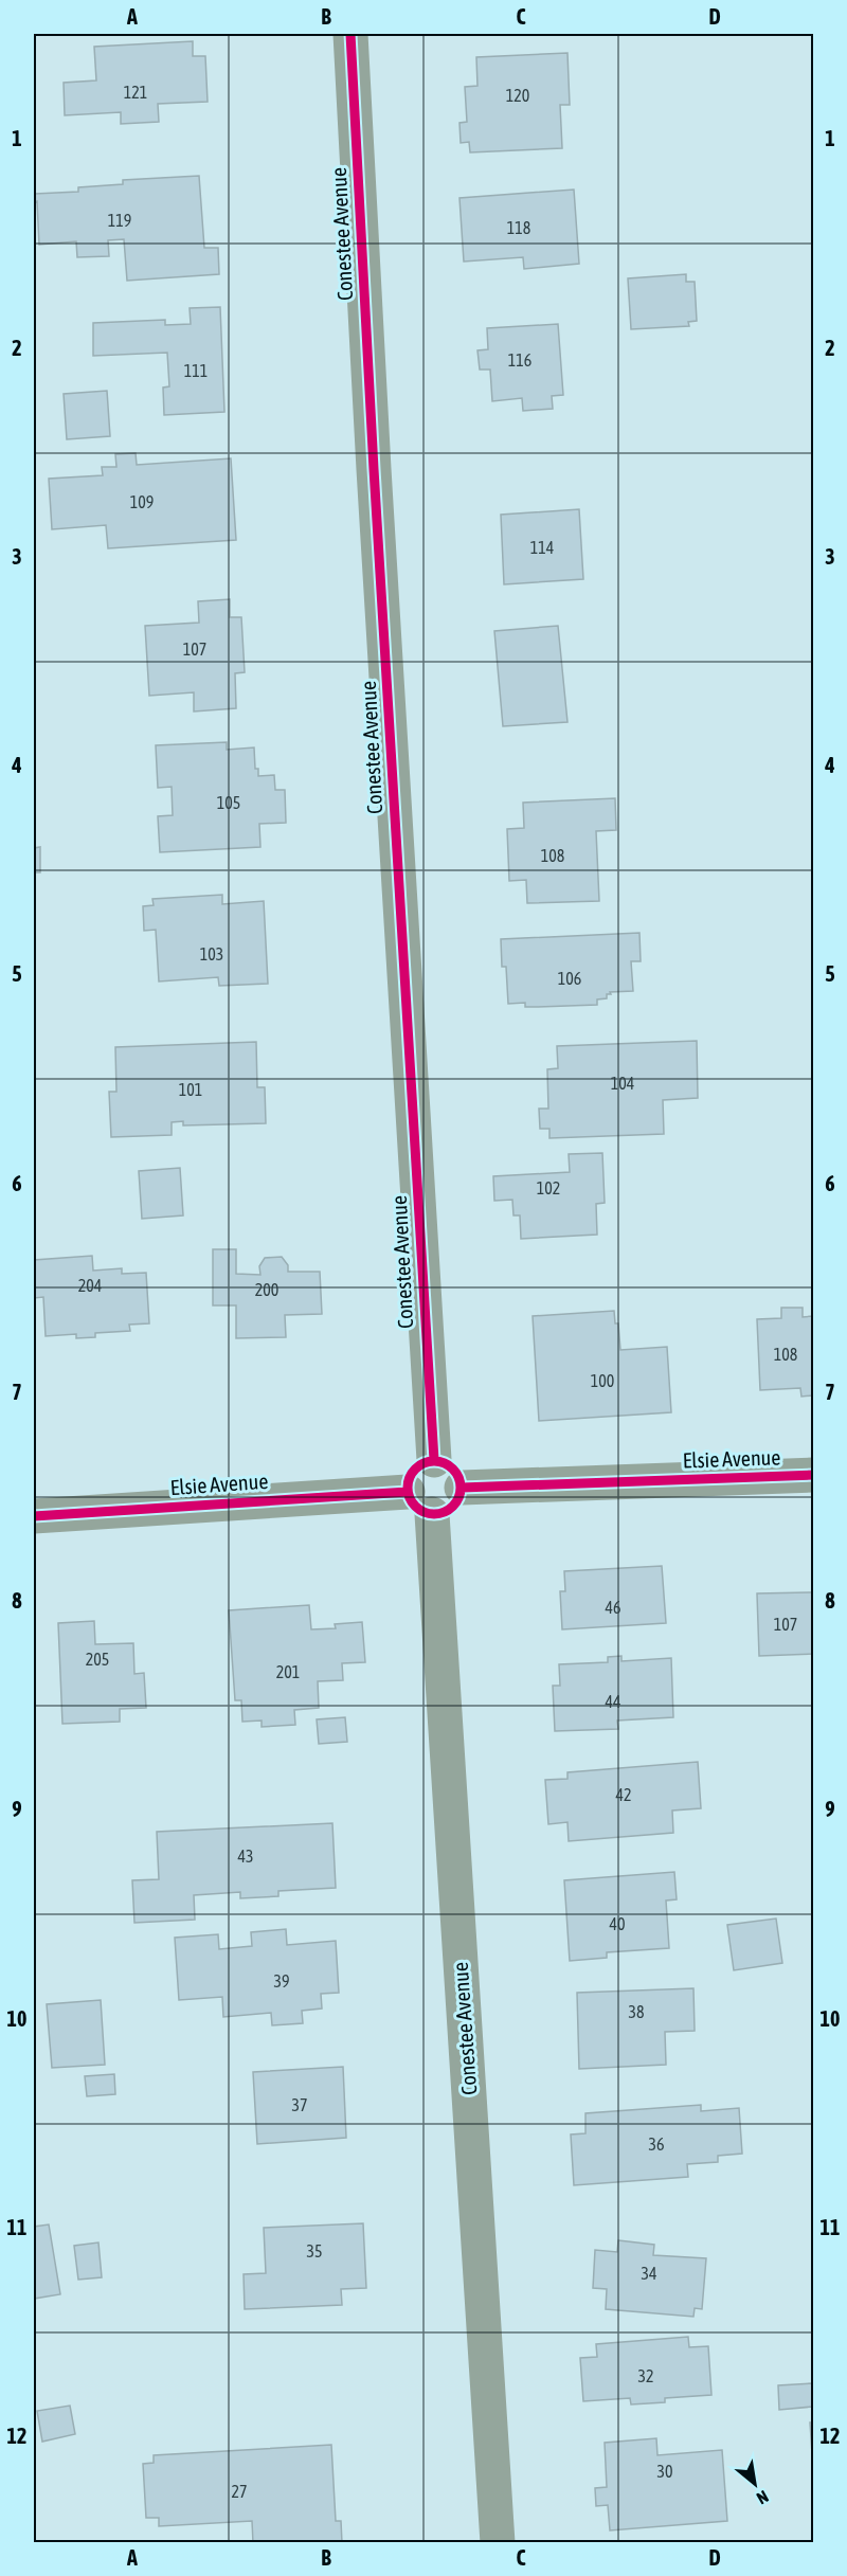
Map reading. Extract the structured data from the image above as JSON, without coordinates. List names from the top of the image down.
{
  "streets": {
    "street": ["Conestee Avenue", "Elsie Avenue"]
  },
  "crossings": [
    ["Conestee Avenue", "Elsie Avenue"]
  ],
  "house_numbers": [
    "121",
    "120",
    "119",
    "118",
    "116",
    "111",
    "109",
    "114",
    "107",
    "105",
    "108",
    "103",
    "106",
    "104",
    "101",
    "102",
    "204",
    "200",
    "108",
    "100",
    "46",
    "107",
    "205",
    "201",
    "44",
    "42",
    "43",
    "40",
    "39",
    "38",
    "37",
    "36",
    "35",
    "34",
    "32",
    "30",
    "27"
  ],
  "north": "bottom right",
  "grid": {
    "columns": [
      "A",
      "B",
      "C",
      "D"
    ],
    "rows": [
      "1",
      "2",
      "3",
      "4",
      "5",
      "6",
      "7",
      "8",
      "9",
      "10",
      "11",
      "12"
    ]
  }
}
